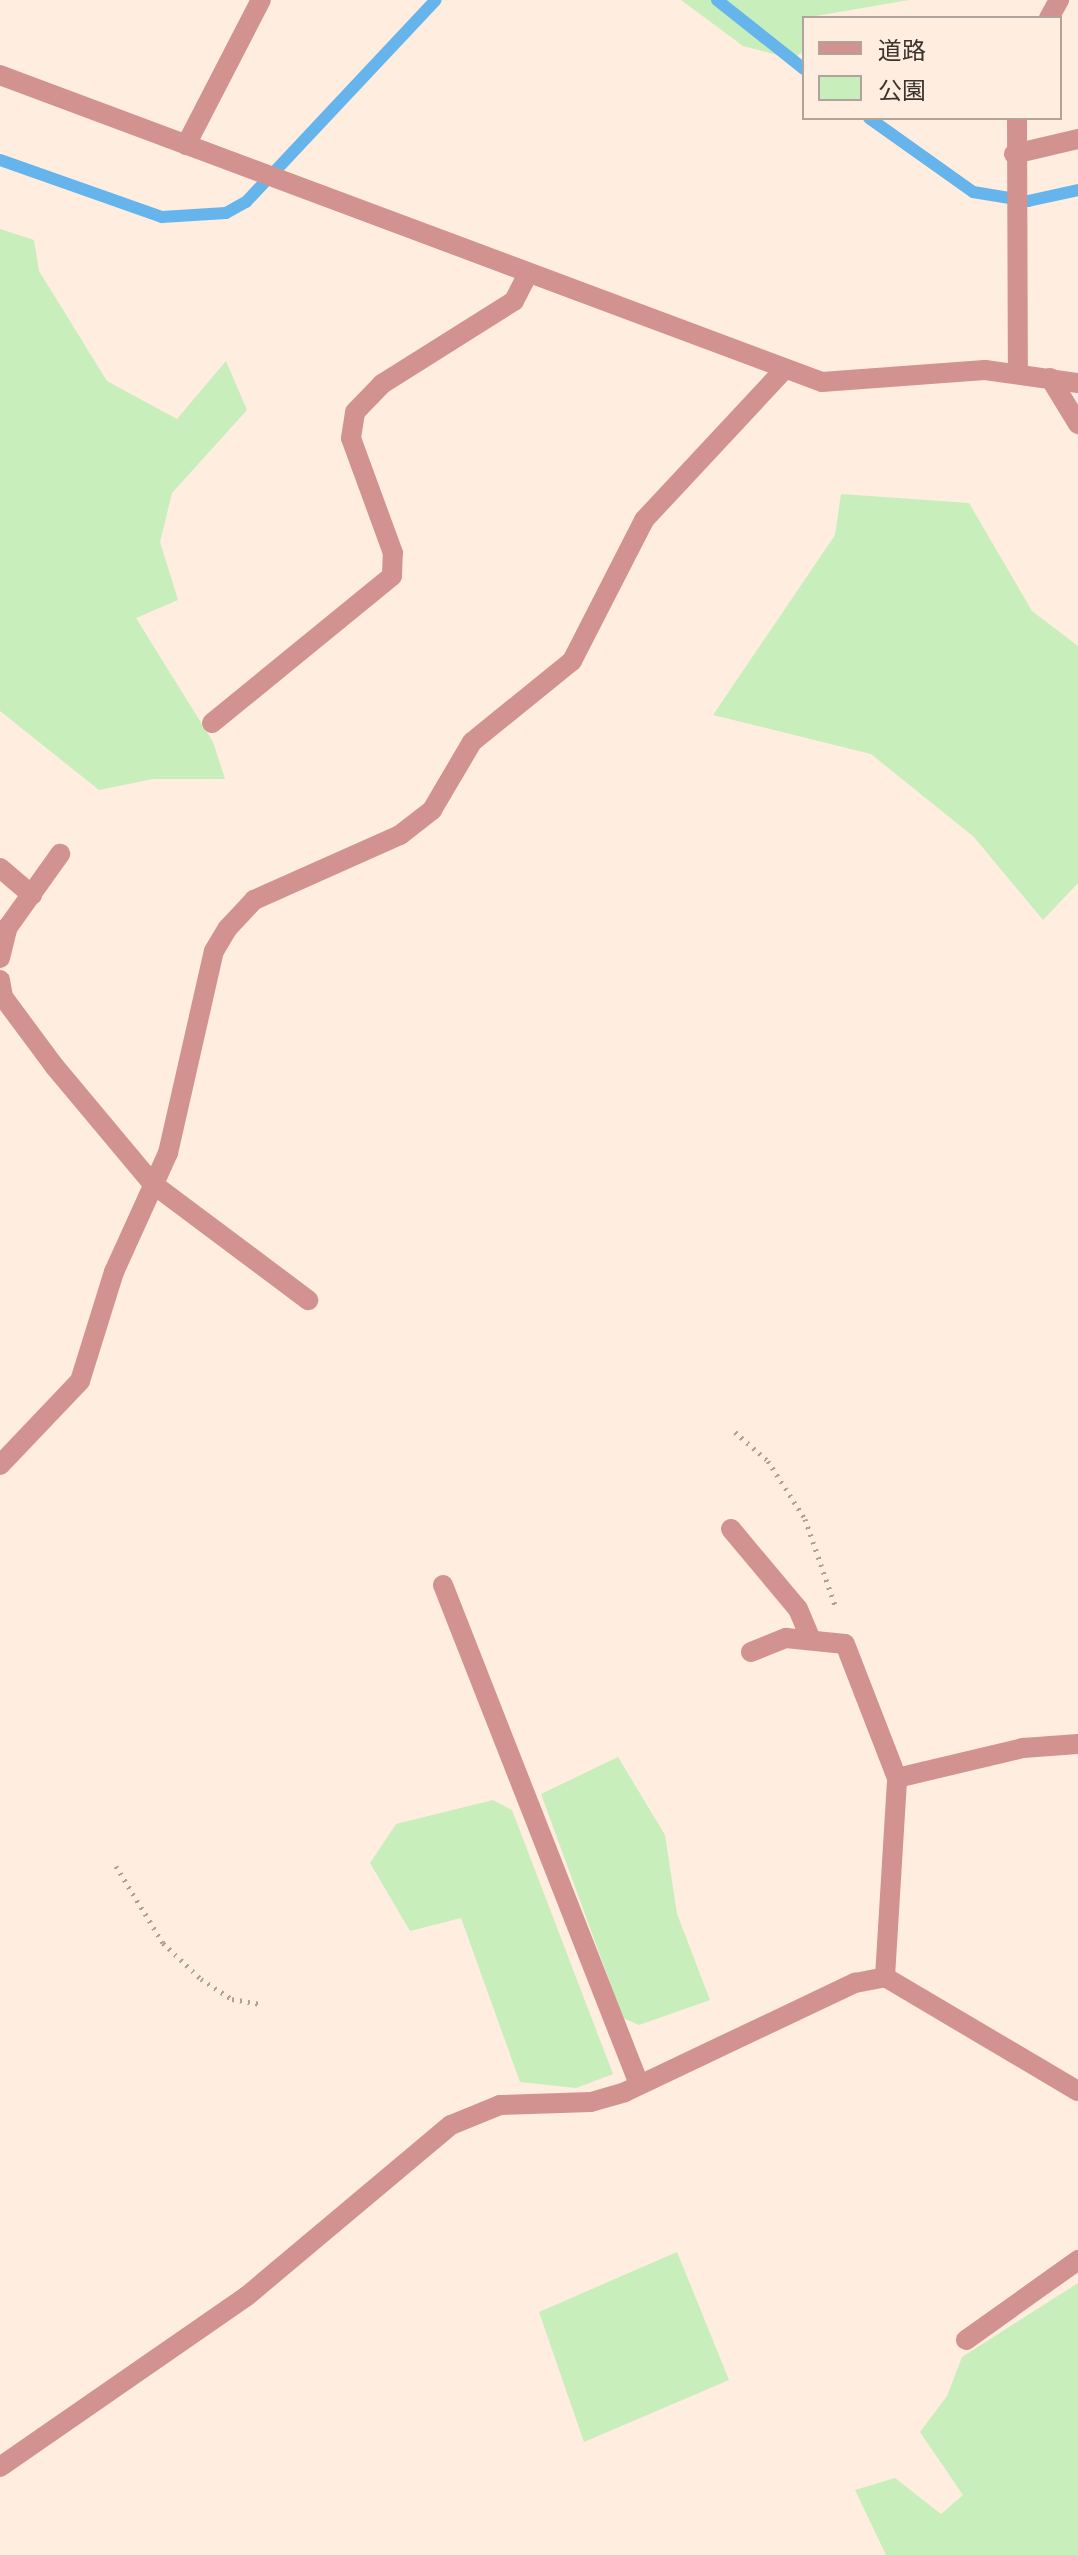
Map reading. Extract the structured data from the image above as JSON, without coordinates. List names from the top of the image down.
{
  "legend": ["道路", "公園"]
}
